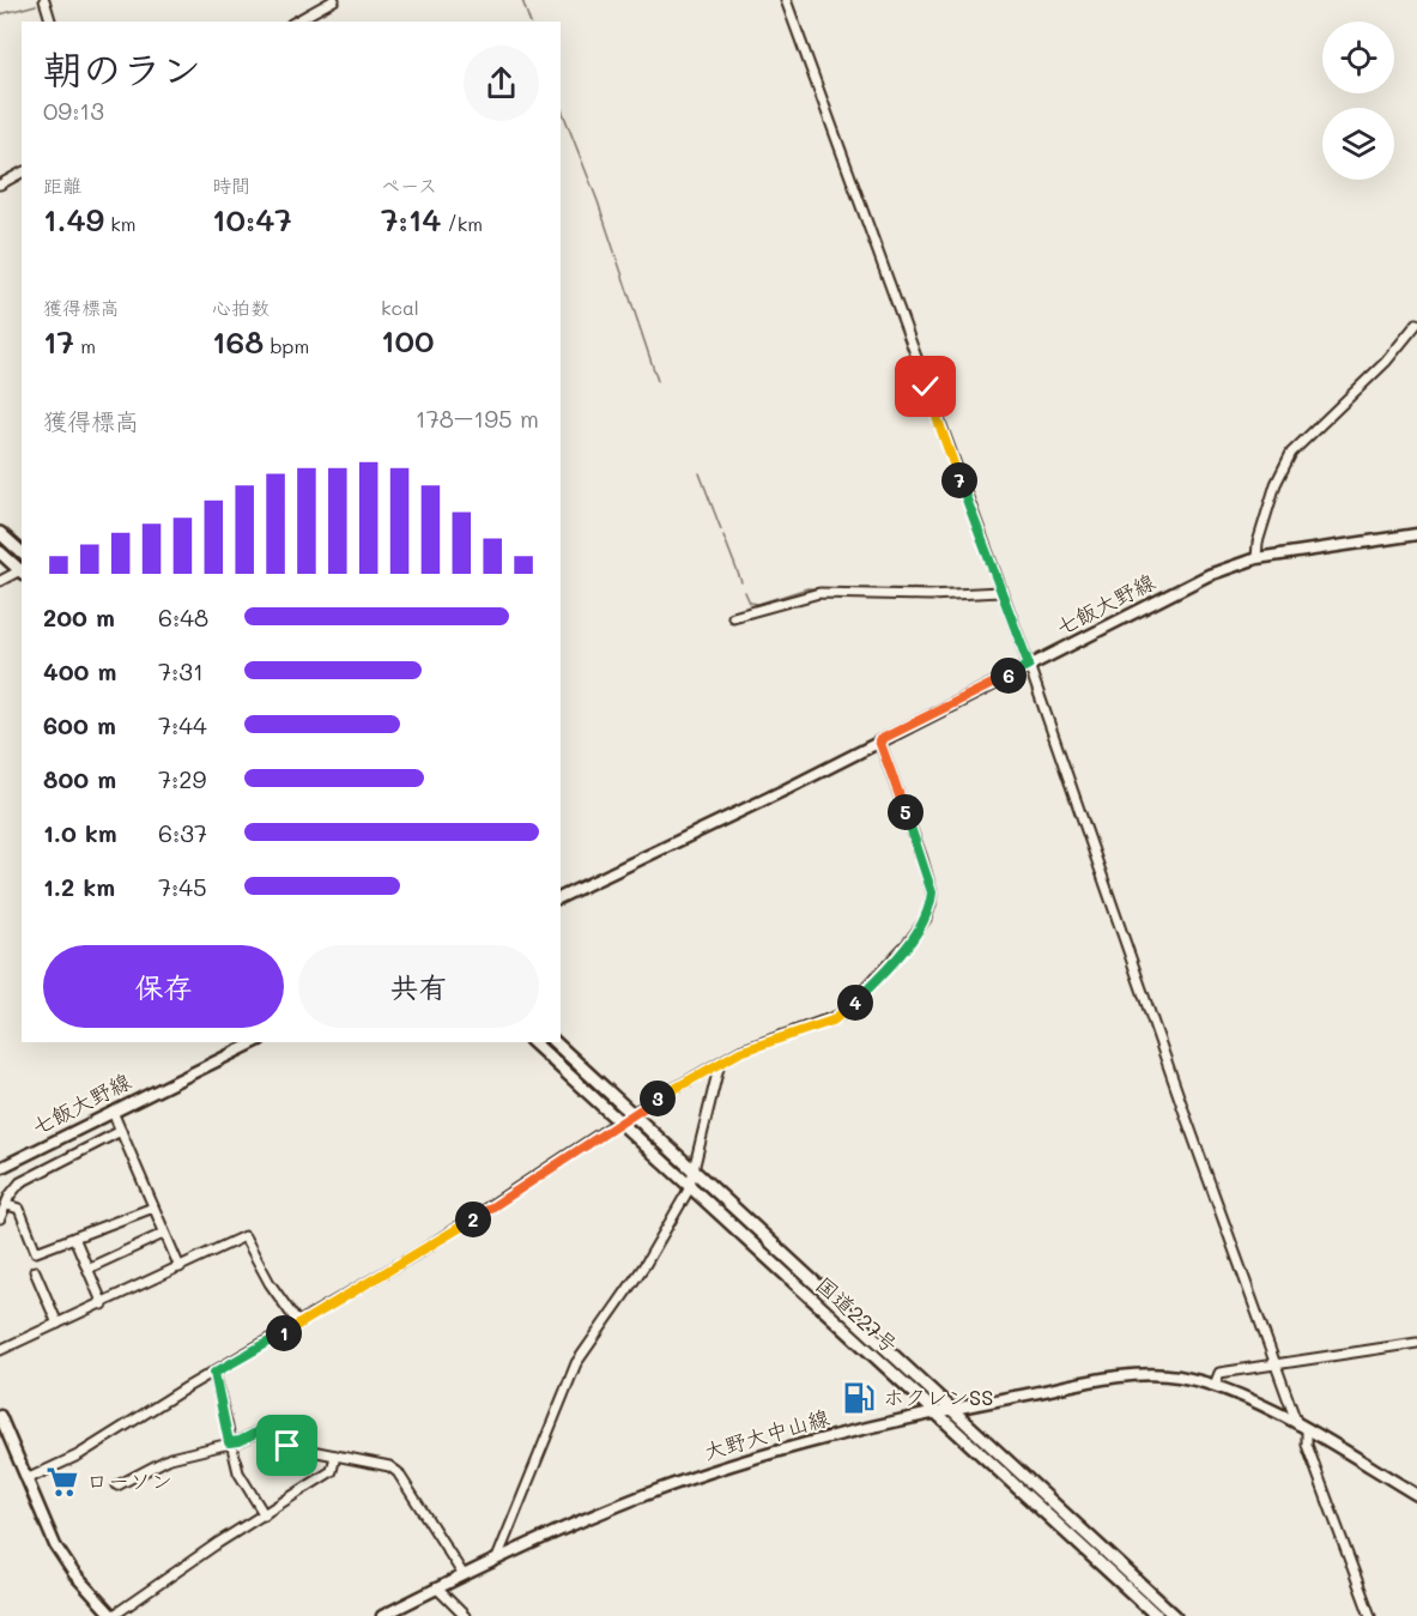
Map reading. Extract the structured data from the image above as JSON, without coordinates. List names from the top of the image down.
{
  "streets": {
    "highway": ["国道227号"],
    "main road": ["七飯大野線", "大野大中山線"]
  },
  "crossings": [
    ["国道227号", "大野大中山線"]
  ],
  "places": {
    "fuel station": ["ホクレンSS"],
    "supermarket": ["ローソン"]
  },
  "page": {
    "heading": ["朝のラン", "09:13"],
    "stats": [
      ["距離", "1.49 km"],
      ["時間", "10:47"],
      ["ペース", "7:14 /km"],
      ["獲得標高", "17 m"],
      ["心拍数", "168 bpm"],
      ["kcal", "100"]
    ],
    "chart": ["獲得標高", "178–195 m"],
    "pins": [
      "7",
      "6",
      "5",
      "4",
      "3",
      "2",
      "1"
    ],
    "list": [
      {
        "name": "200 m",
        "note": "6:48"
      },
      {
        "name": "400 m",
        "note": "7:31"
      },
      {
        "name": "600 m",
        "note": "7:44"
      },
      {
        "name": "800 m",
        "note": "7:29"
      },
      {
        "name": "1.0 km",
        "note": "6:37"
      },
      {
        "name": "1.2 km",
        "note": "7:45"
      }
    ],
    "buttons": ["保存", "共有"]
  }
}
